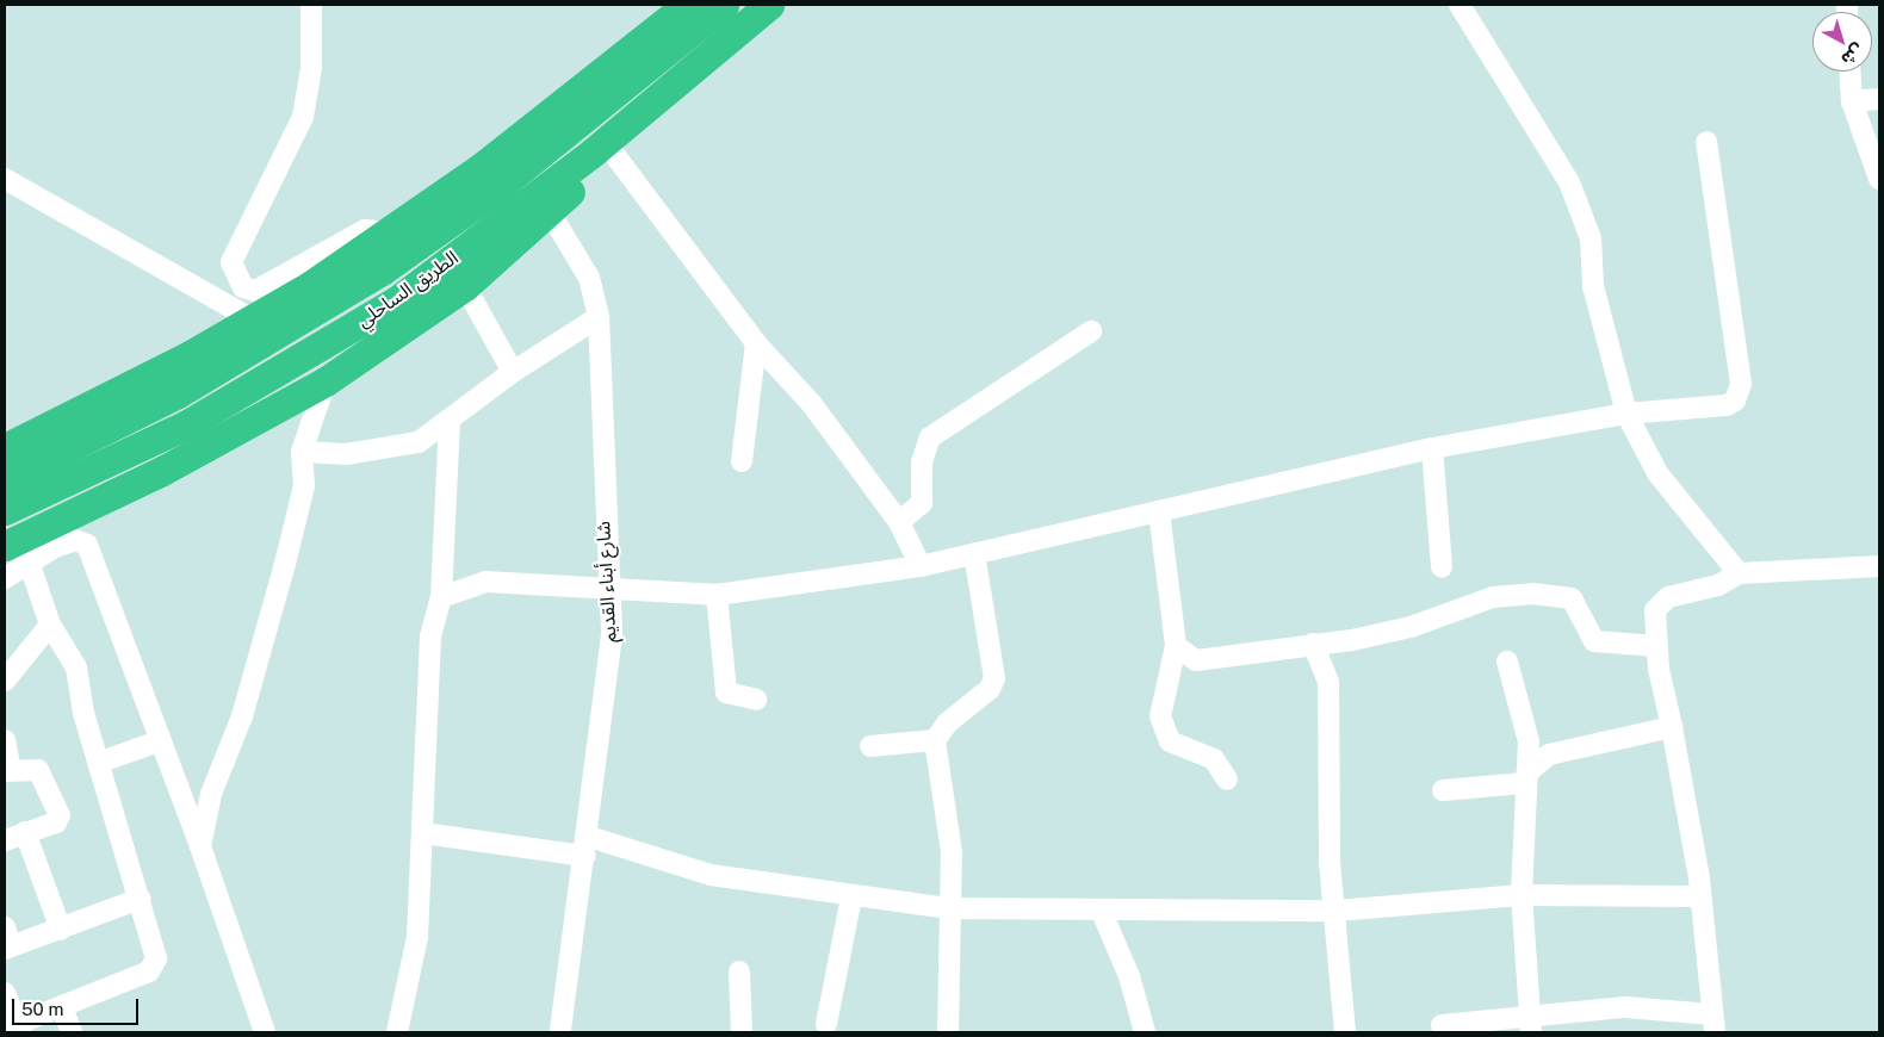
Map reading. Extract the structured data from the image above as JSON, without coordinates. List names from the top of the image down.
{
  "streets": {
    "highway": ["الطريق الساحلي"],
    "street": ["شارع أبناء القديم"]
  },
  "scale_bar": "50 m",
  "north": "bottom right"
}
